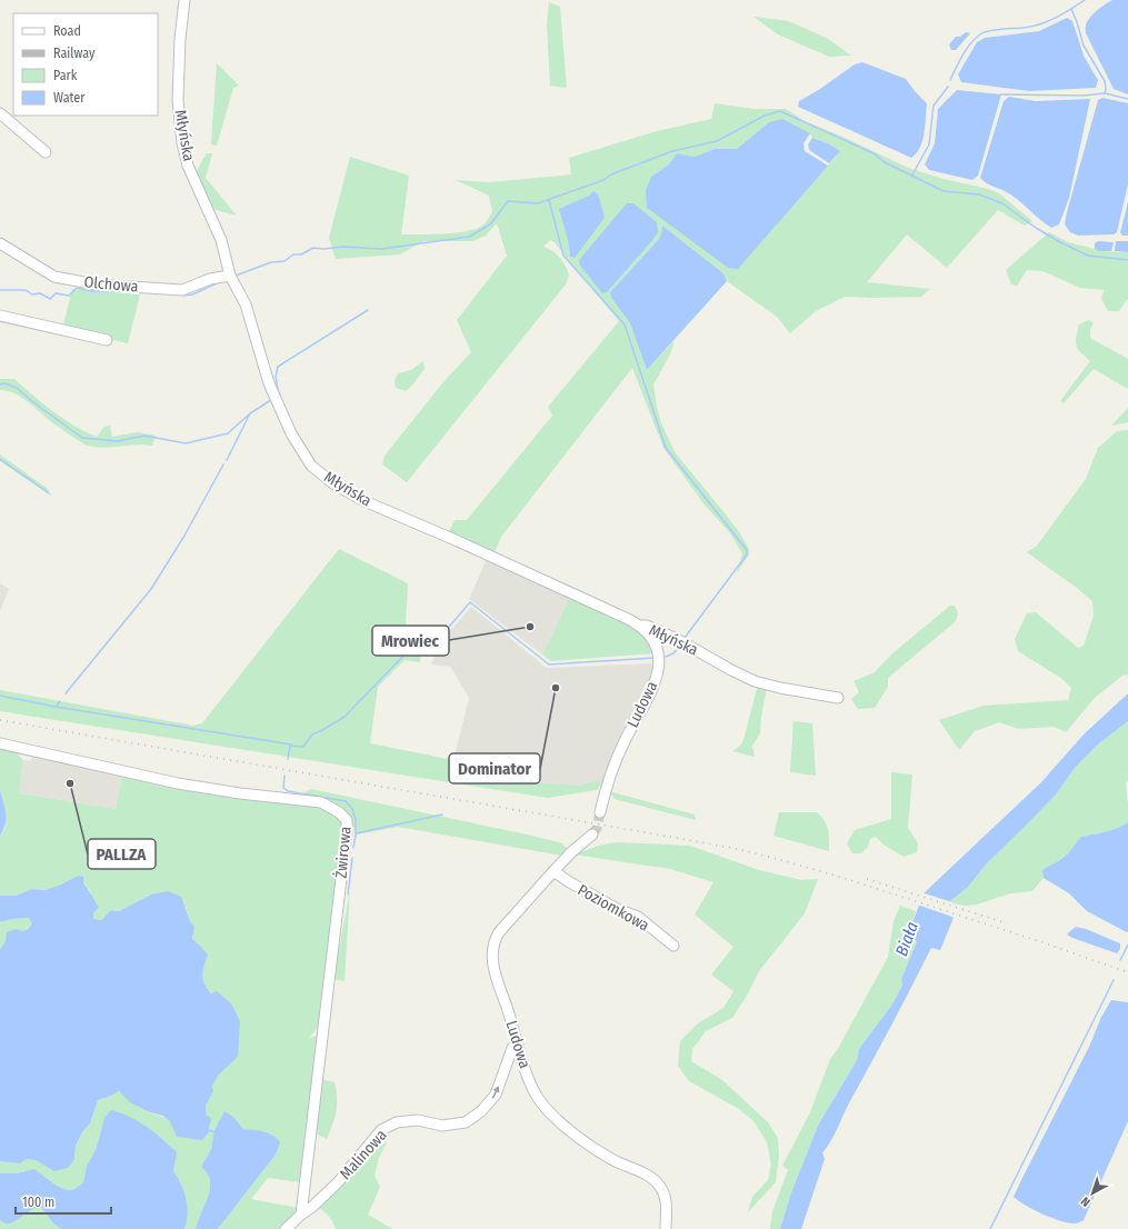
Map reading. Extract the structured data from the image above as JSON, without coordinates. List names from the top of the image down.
{
  "streets": {
    "street": [
      "Młyńska",
      "Olchowa",
      "Ludowa",
      "Żwirowa",
      "Poziomkowa",
      "Malinowa"
    ]
  },
  "crossings": [
    ["Młyńska", "Olchowa"],
    ["Młyńska", "Ludowa"],
    ["Ludowa", "Poziomkowa"],
    ["Ludowa", "Malinowa"],
    ["Żwirowa", "Malinowa"]
  ],
  "one_way": ["Malinowa"],
  "water": ["Biała"],
  "places": ["Mrowiec", "Dominator", "PALLZA"],
  "legend": [
    "Road",
    "Railway",
    "Park",
    "Water"
  ],
  "scale_bar": "100 m",
  "north": "bottom left"
}
